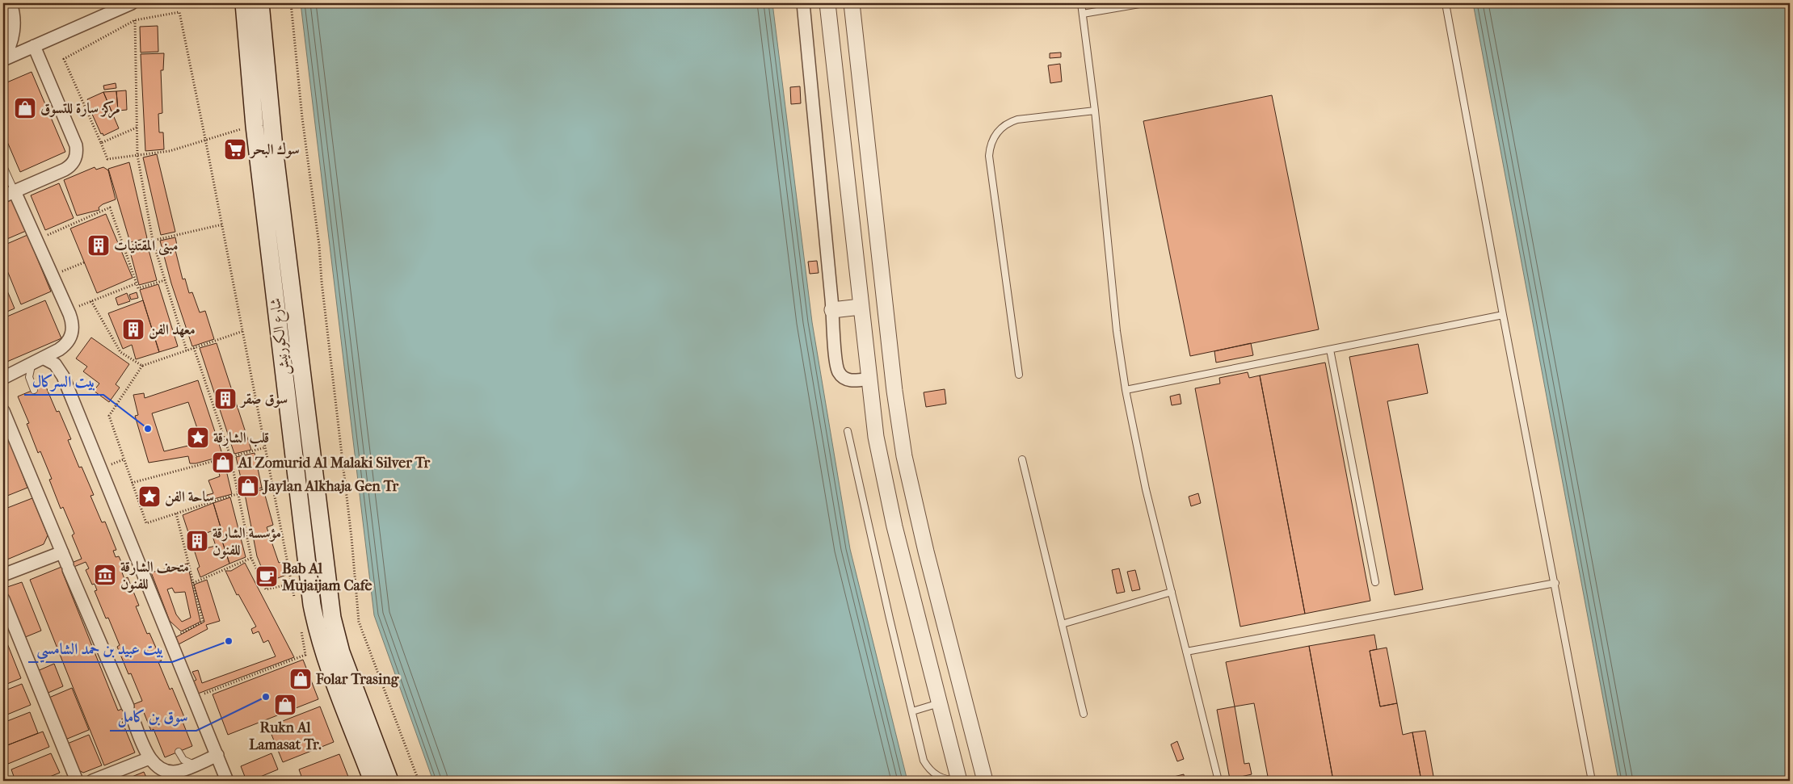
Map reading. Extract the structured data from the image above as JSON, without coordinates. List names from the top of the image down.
{
  "streets": {
    "main road": ["شارع الكورنيش"]
  },
  "places": {
    "shop": [
      "مركز سارة للتسوق",
      "Al Zomurid Al Malaki Silver Tr",
      "Jaylan Alkhaja Gen Tr",
      "Folar Trasing",
      "Rukn Al Lamasat Tr."
    ],
    "supermarket": ["سوك البحر"],
    "building": [
      "مبنى المقتنيات",
      "معهد الفن",
      "سوق صقر",
      "مؤسسة الشارقة للفنون"
    ],
    "other": ["بيت السركال", "بيت عبيد بن حمد الشامسي", "سوق بن كامل"],
    "place": ["قلب الشارقة", "ساحة الفن"],
    "museum": ["متحف الشارقة للفنون"],
    "cafe": ["Bab Al Mujaijam Cafe"]
  }
}
